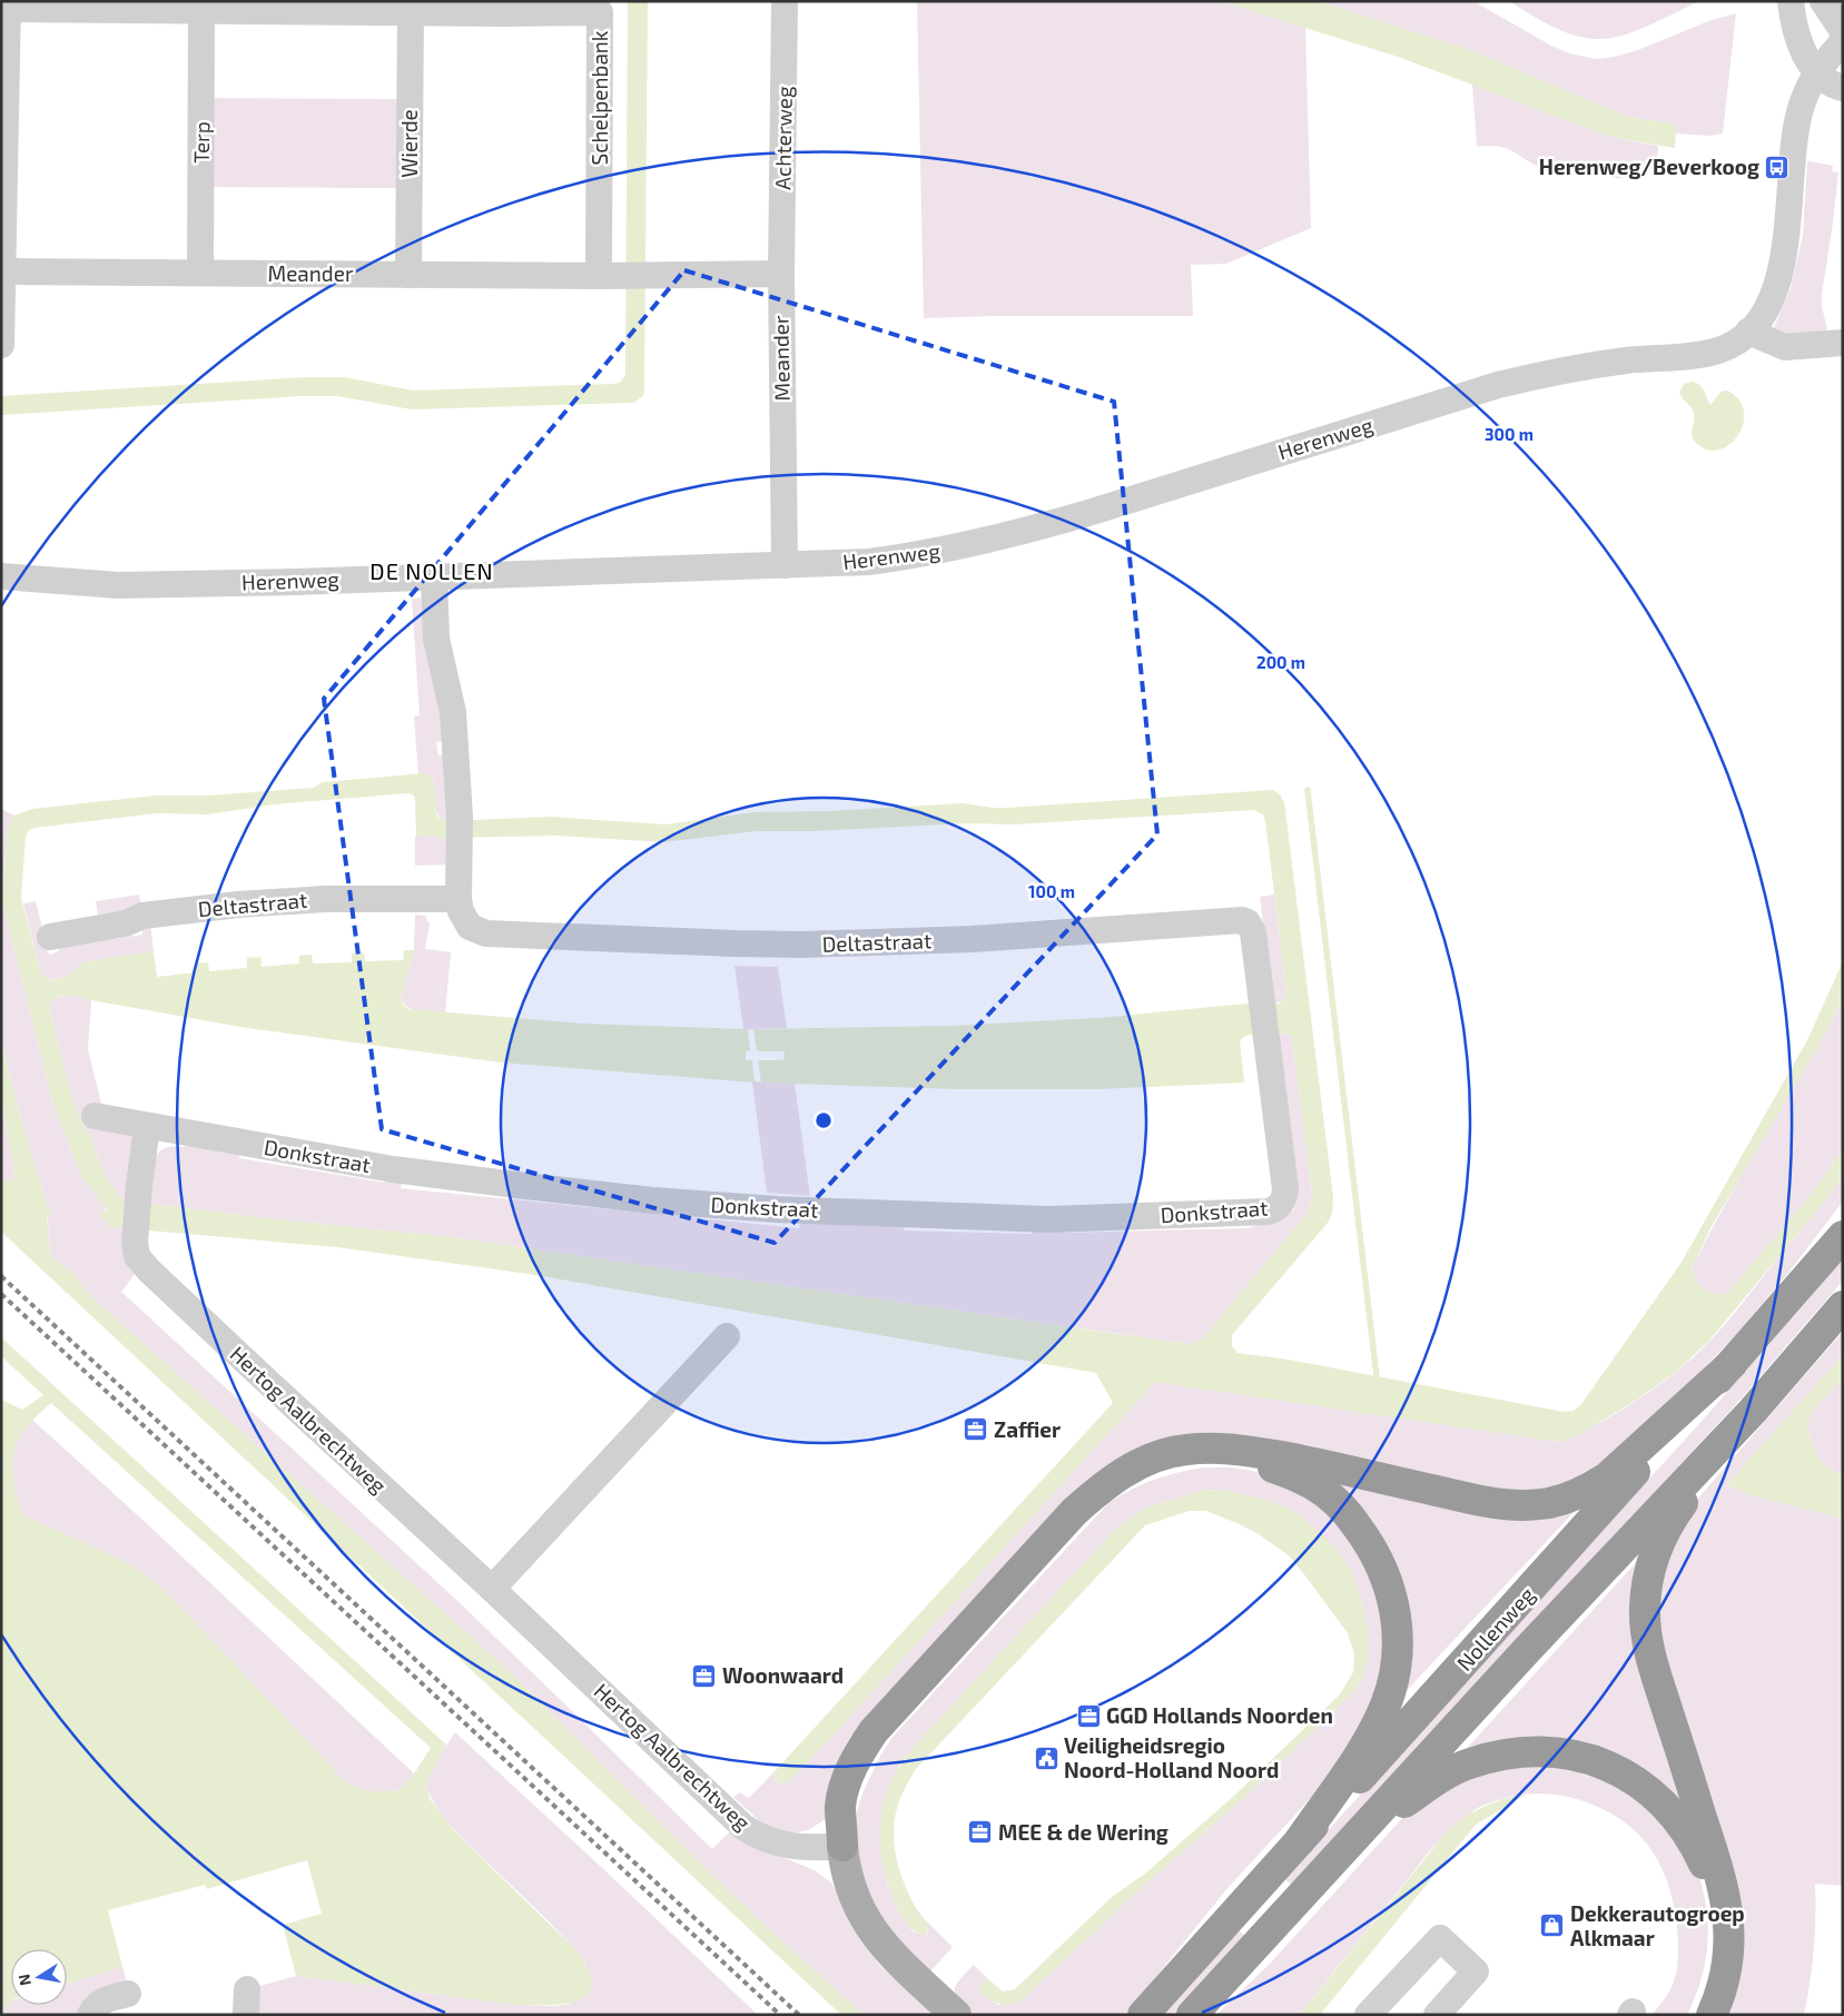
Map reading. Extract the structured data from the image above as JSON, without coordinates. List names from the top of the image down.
{
  "streets": {
    "highway": ["Nollenweg"],
    "street": [
      "Schelpenbank",
      "Achterweg",
      "Terp",
      "Wierde",
      "Meander",
      "Herenweg",
      "Deltastraat",
      "Donkstraat",
      "Hertog Aalbrechtweg"
    ]
  },
  "crossings": [
    ["Schelpenbank", "Terp"],
    ["Schelpenbank", "Wierde"],
    ["Schelpenbank", "Meander"],
    ["Achterweg", "Meander"],
    ["Terp", "Meander"],
    ["Wierde", "Meander"],
    ["Meander", "Herenweg"],
    ["Herenweg", "Deltastraat"],
    ["Deltastraat", "Donkstraat"],
    ["Donkstraat", "Hertog Aalbrechtweg"]
  ],
  "districts": ["DE NOLLEN"],
  "places": {
    "bus stop": ["Herenweg/Beverkoog"],
    "office": [
      "Zaffier",
      "Woonwaard",
      "GGD Hollands Noorden",
      "MEE & de Wering"
    ],
    "public building": ["Veiligheidsregio Noord-Holland Noord"],
    "shop": ["Dekkerautogroep Alkmaar"]
  },
  "north": "left",
  "rings": ["300 m", "200 m", "100 m"]
}
